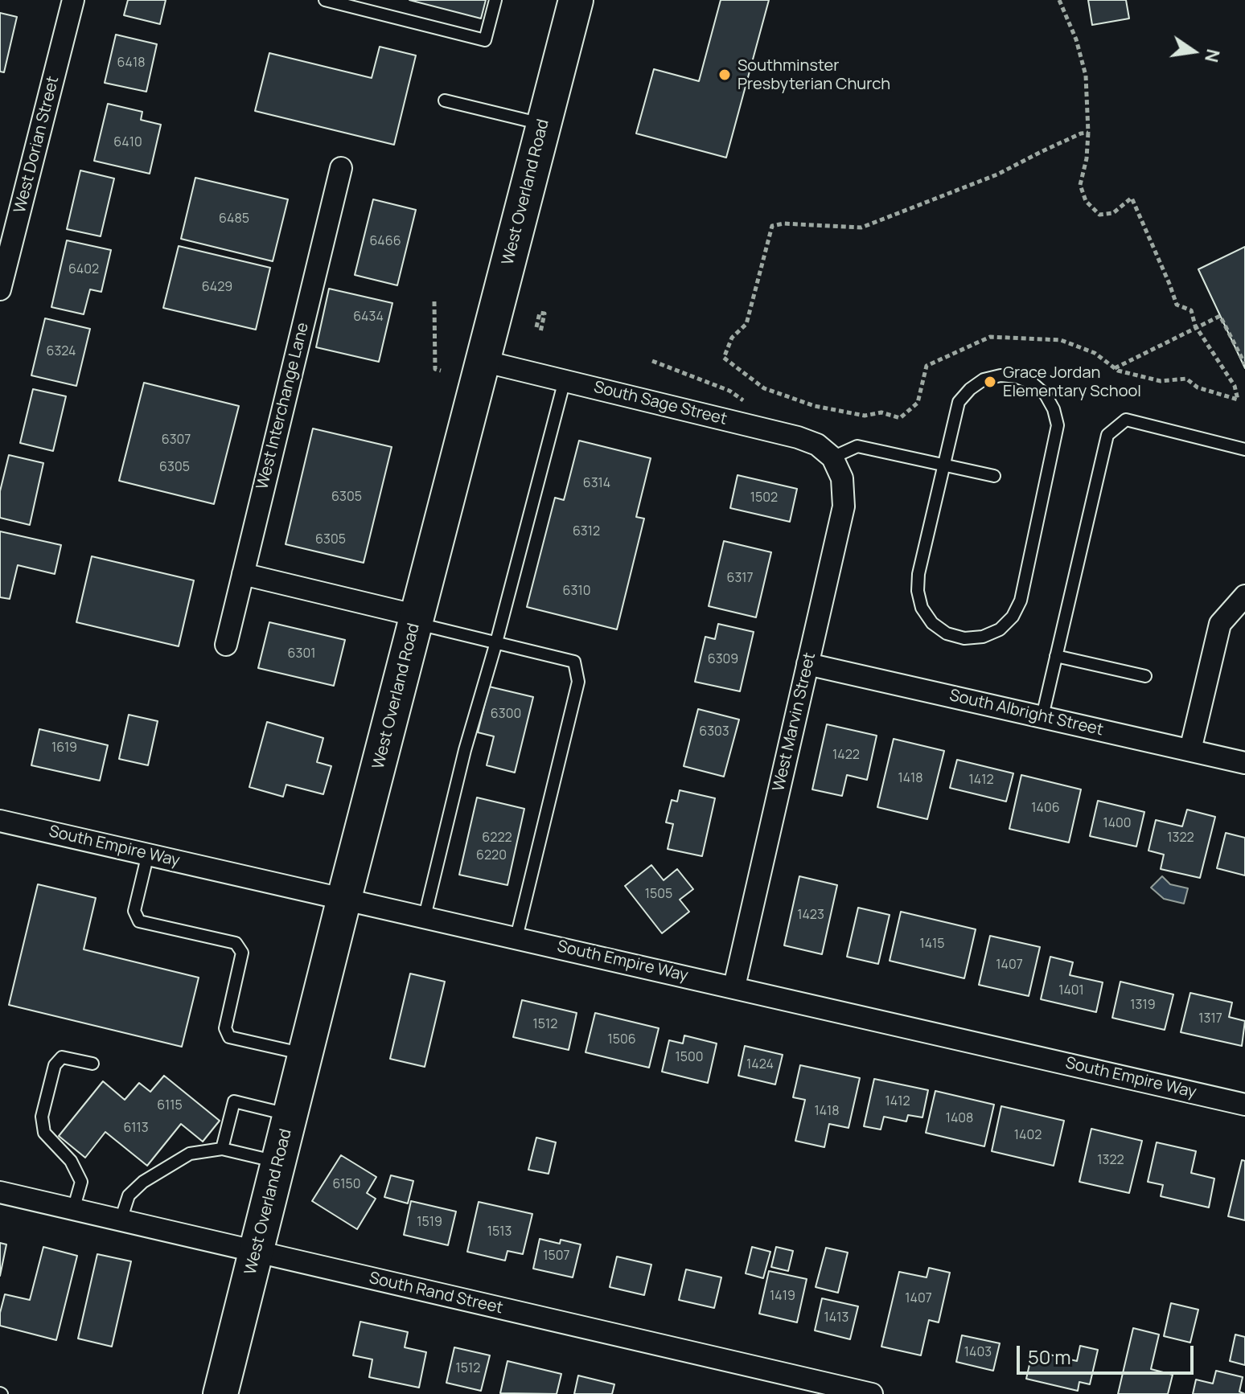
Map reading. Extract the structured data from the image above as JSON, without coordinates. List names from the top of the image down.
{
  "streets": {
    "main road": ["West Overland Road"],
    "street": [
      "West Dorian Street",
      "South Sage Street",
      "West Interchange Lane",
      "South Albright Street",
      "West Marvin Street",
      "South Empire Way",
      "South Rand Street"
    ]
  },
  "crossings": [
    ["West Overland Road", "South Sage Street"],
    ["West Overland Road", "South Empire Way"],
    ["West Overland Road", "South Rand Street"],
    ["South Sage Street", "West Marvin Street"],
    ["South Albright Street", "West Marvin Street"],
    ["West Marvin Street", "South Empire Way"]
  ],
  "places": ["Southminster Presbyterian Church", "Grace Jordan Elementary School"],
  "house_numbers": [
    "6418",
    "6410",
    "6485",
    "6466",
    "6402",
    "6429",
    "6434",
    "6324",
    "6307",
    "6305",
    "6314",
    "6305",
    "1502",
    "6312",
    "6305",
    "6317",
    "6310",
    "6301",
    "6309",
    "6300",
    "6303",
    "1619",
    "1422",
    "1418",
    "1412",
    "1406",
    "1400",
    "6222",
    "1322",
    "6220",
    "1505",
    "1423",
    "1415",
    "1407",
    "1401",
    "1319",
    "1317",
    "1512",
    "1506",
    "1500",
    "1424",
    "1412",
    "6115",
    "1418",
    "1408",
    "6113",
    "1402",
    "1322",
    "6150",
    "1519",
    "1513",
    "1507",
    "1419",
    "1407",
    "1413",
    "1403",
    "1512"
  ],
  "scale_bar": "50 m",
  "north": "right"
}
